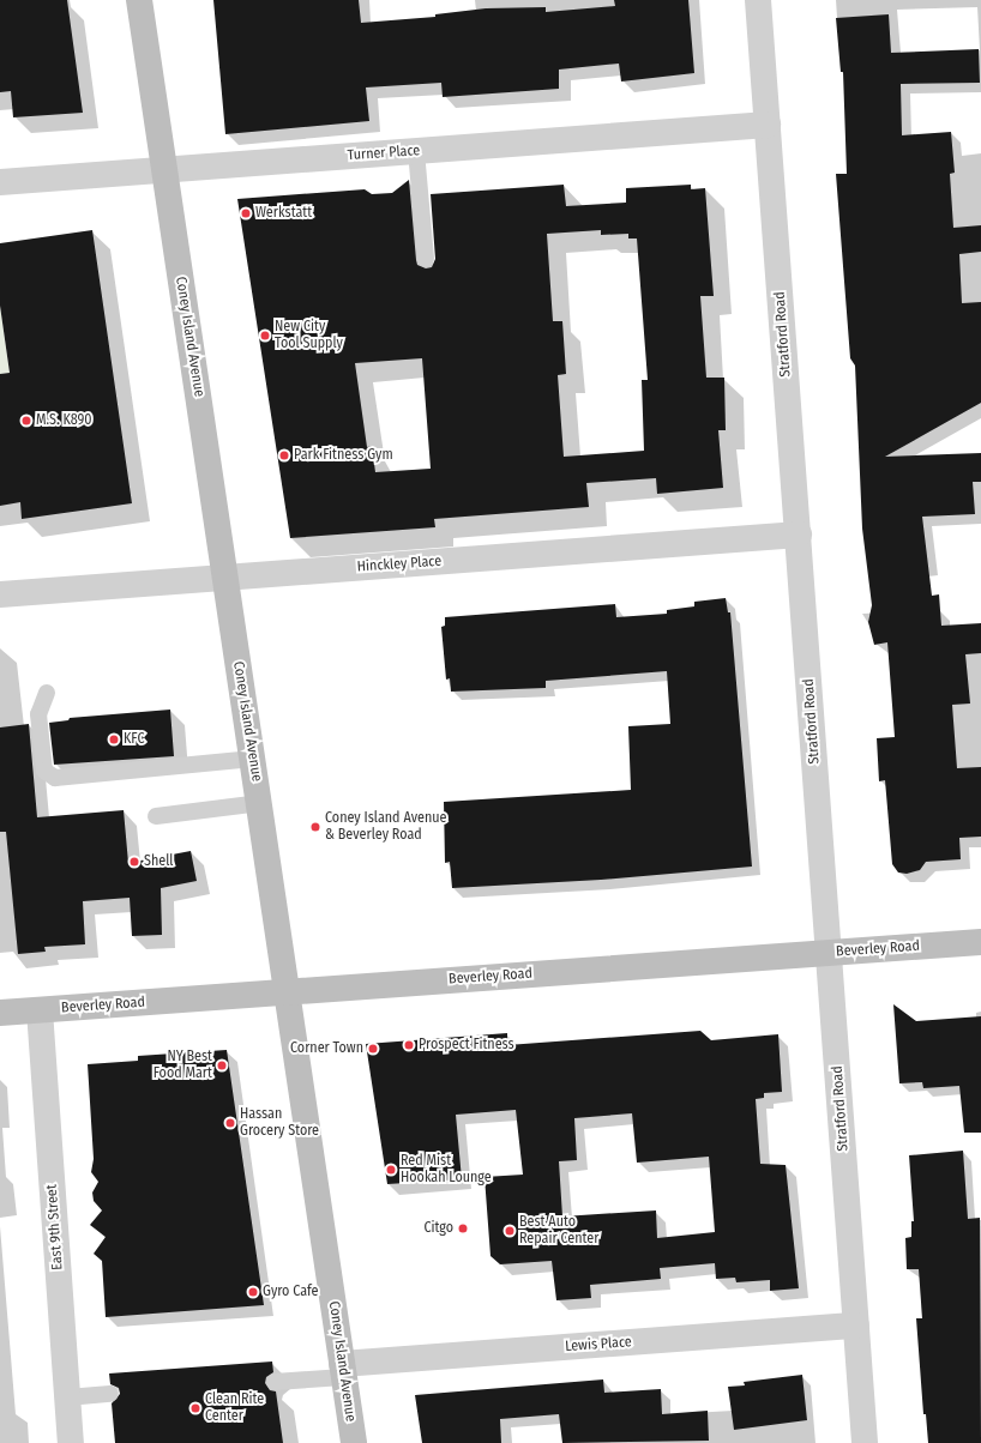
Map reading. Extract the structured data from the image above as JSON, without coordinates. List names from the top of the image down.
{
  "streets": {
    "main road": ["Coney Island Avenue", "Beverley Road"],
    "street": [
      "Turner Place",
      "Stratford Road",
      "Hinckley Place",
      "East 9th Street",
      "Lewis Place"
    ]
  },
  "crossings": [
    ["Turner Place", "Stratford Road"],
    ["Turner Place", "Coney Island Avenue"],
    ["Stratford Road", "Hinckley Place"],
    ["Stratford Road", "Beverley Road"],
    ["Stratford Road", "Lewis Place"],
    ["Coney Island Avenue", "Hinckley Place"],
    ["Coney Island Avenue", "Beverley Road"],
    ["Coney Island Avenue", "Lewis Place"],
    ["Beverley Road", "East 9th Street"]
  ],
  "places": [
    "Werkstatt",
    "New City Tool Supply",
    "M.S. K890",
    "Park Fitness Gym",
    "KFC",
    "Coney Island Avenue & Beverley Road",
    "Shell",
    "Prospect Fitness",
    "Corner Town",
    "NY Best Food Mart",
    "Hassan Grocery Store",
    "Red Mist Hookah Lounge",
    "Citgo",
    "Best Auto Repair Center",
    "Gyro Cafe",
    "Clean Rite Center"
  ]
}
